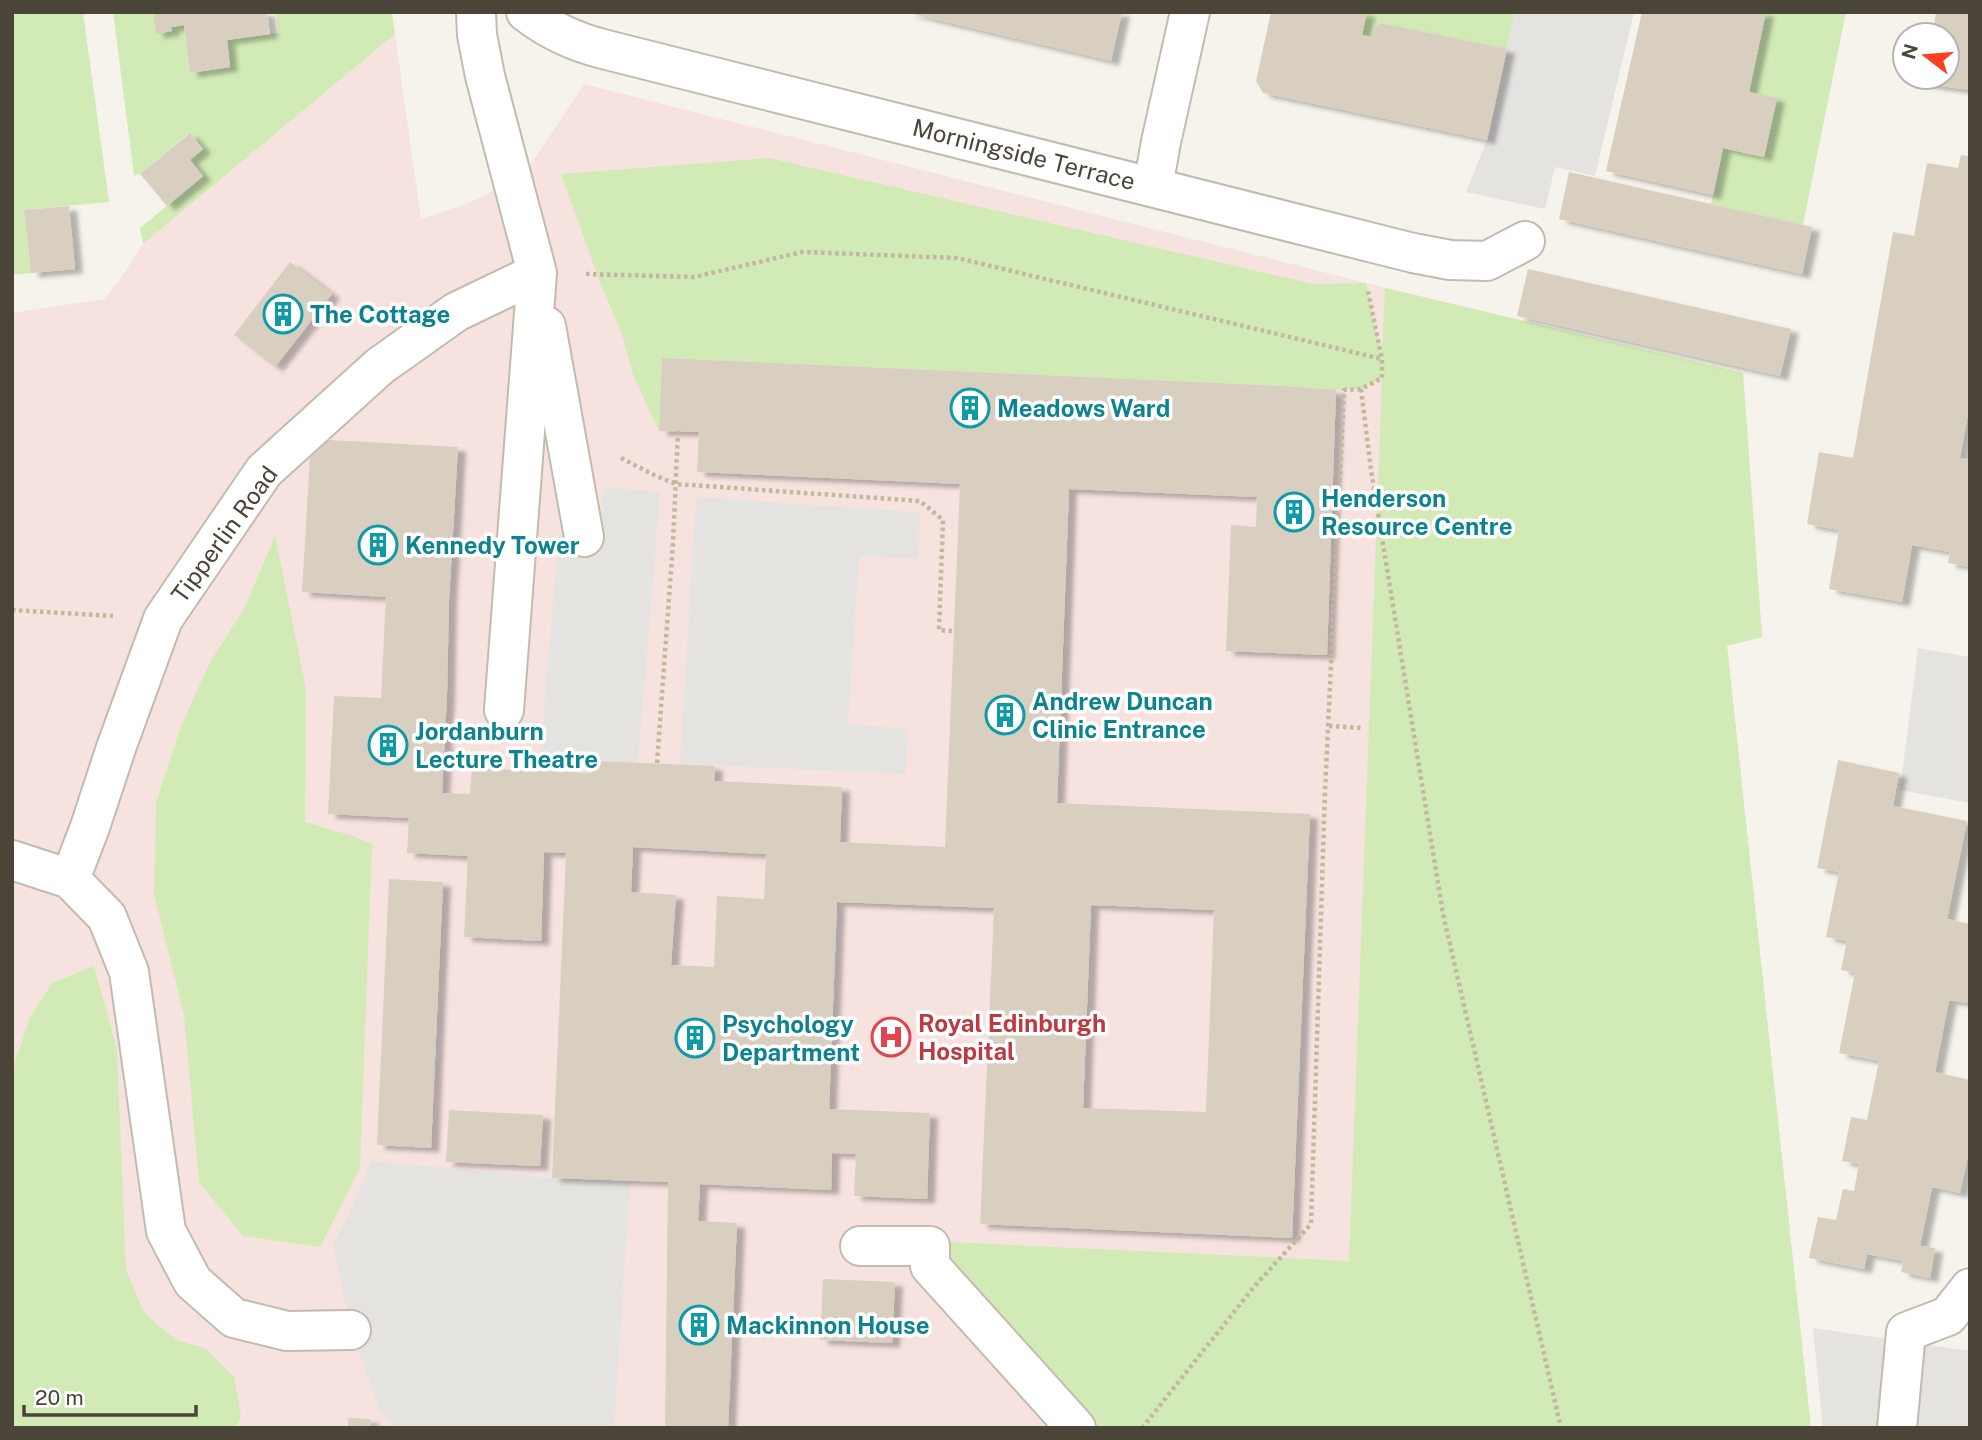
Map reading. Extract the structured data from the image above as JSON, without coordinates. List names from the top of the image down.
{
  "streets": {
    "street": ["Morningside Terrace", "Tipperlin Road"]
  },
  "places": {
    "building": [
      "The Cottage",
      "Meadows Ward",
      "Henderson Resource Centre",
      "Kennedy Tower",
      "Andrew Duncan Clinic Entrance",
      "Jordanburn Lecture Theatre",
      "Psychology Department",
      "Mackinnon House"
    ],
    "hospital": ["Royal Edinburgh Hospital"]
  },
  "scale_bar": "20 m",
  "north": "left"
}
